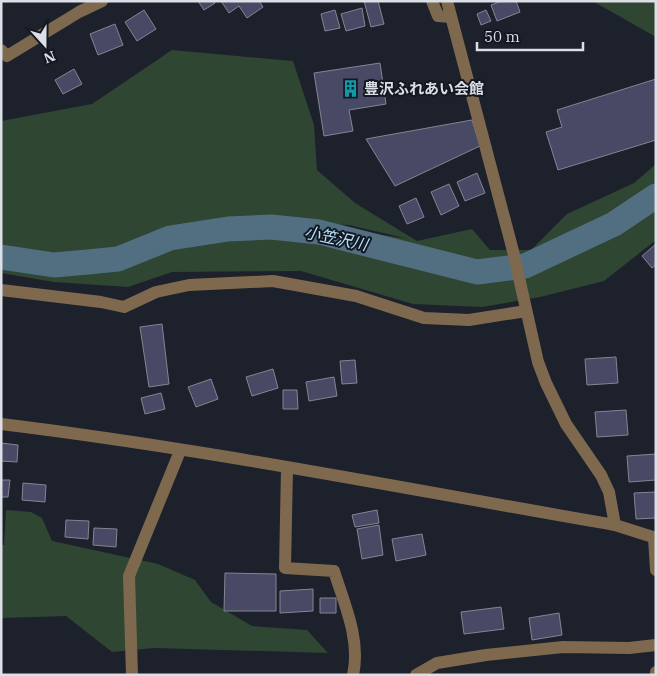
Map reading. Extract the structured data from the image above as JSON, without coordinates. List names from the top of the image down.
{
  "water": ["小笠沢川"],
  "places": {
    "building": ["豊沢ふれあい会館"]
  },
  "scale_bar": "50 m",
  "north": "bottom"
}
